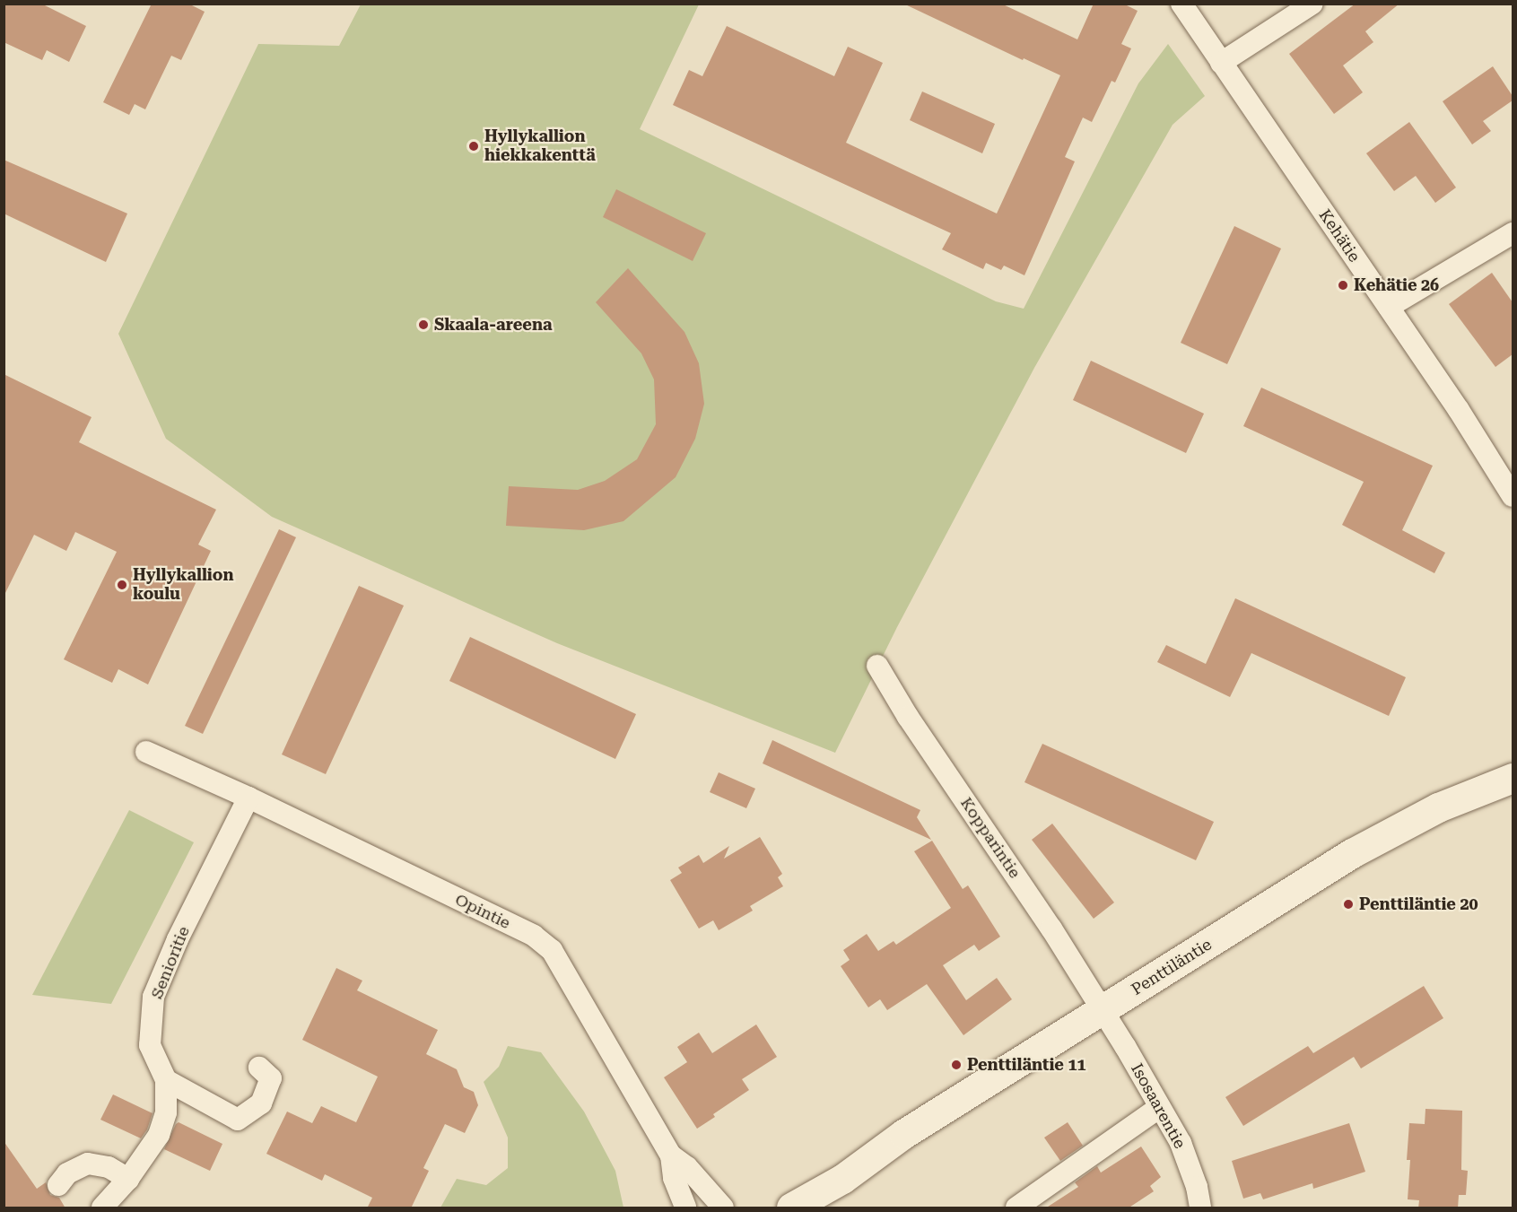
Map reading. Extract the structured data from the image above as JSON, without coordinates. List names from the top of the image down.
{
  "streets": {
    "street": [
      "Kehätie",
      "Kopparintie",
      "Opintie",
      "Senioritie",
      "Penttiläntie",
      "Isosaarentie"
    ]
  },
  "crossings": [
    ["Kopparintie", "Penttiläntie"],
    ["Kopparintie", "Isosaarentie"],
    ["Opintie", "Senioritie"],
    ["Penttiläntie", "Isosaarentie"]
  ],
  "places": [
    "Hyllykallion hiekkakenttä",
    "Kehätie 26",
    "Skaala-areena",
    "Hyllykallion koulu",
    "Penttiläntie 20",
    "Penttiläntie 11"
  ]
}
